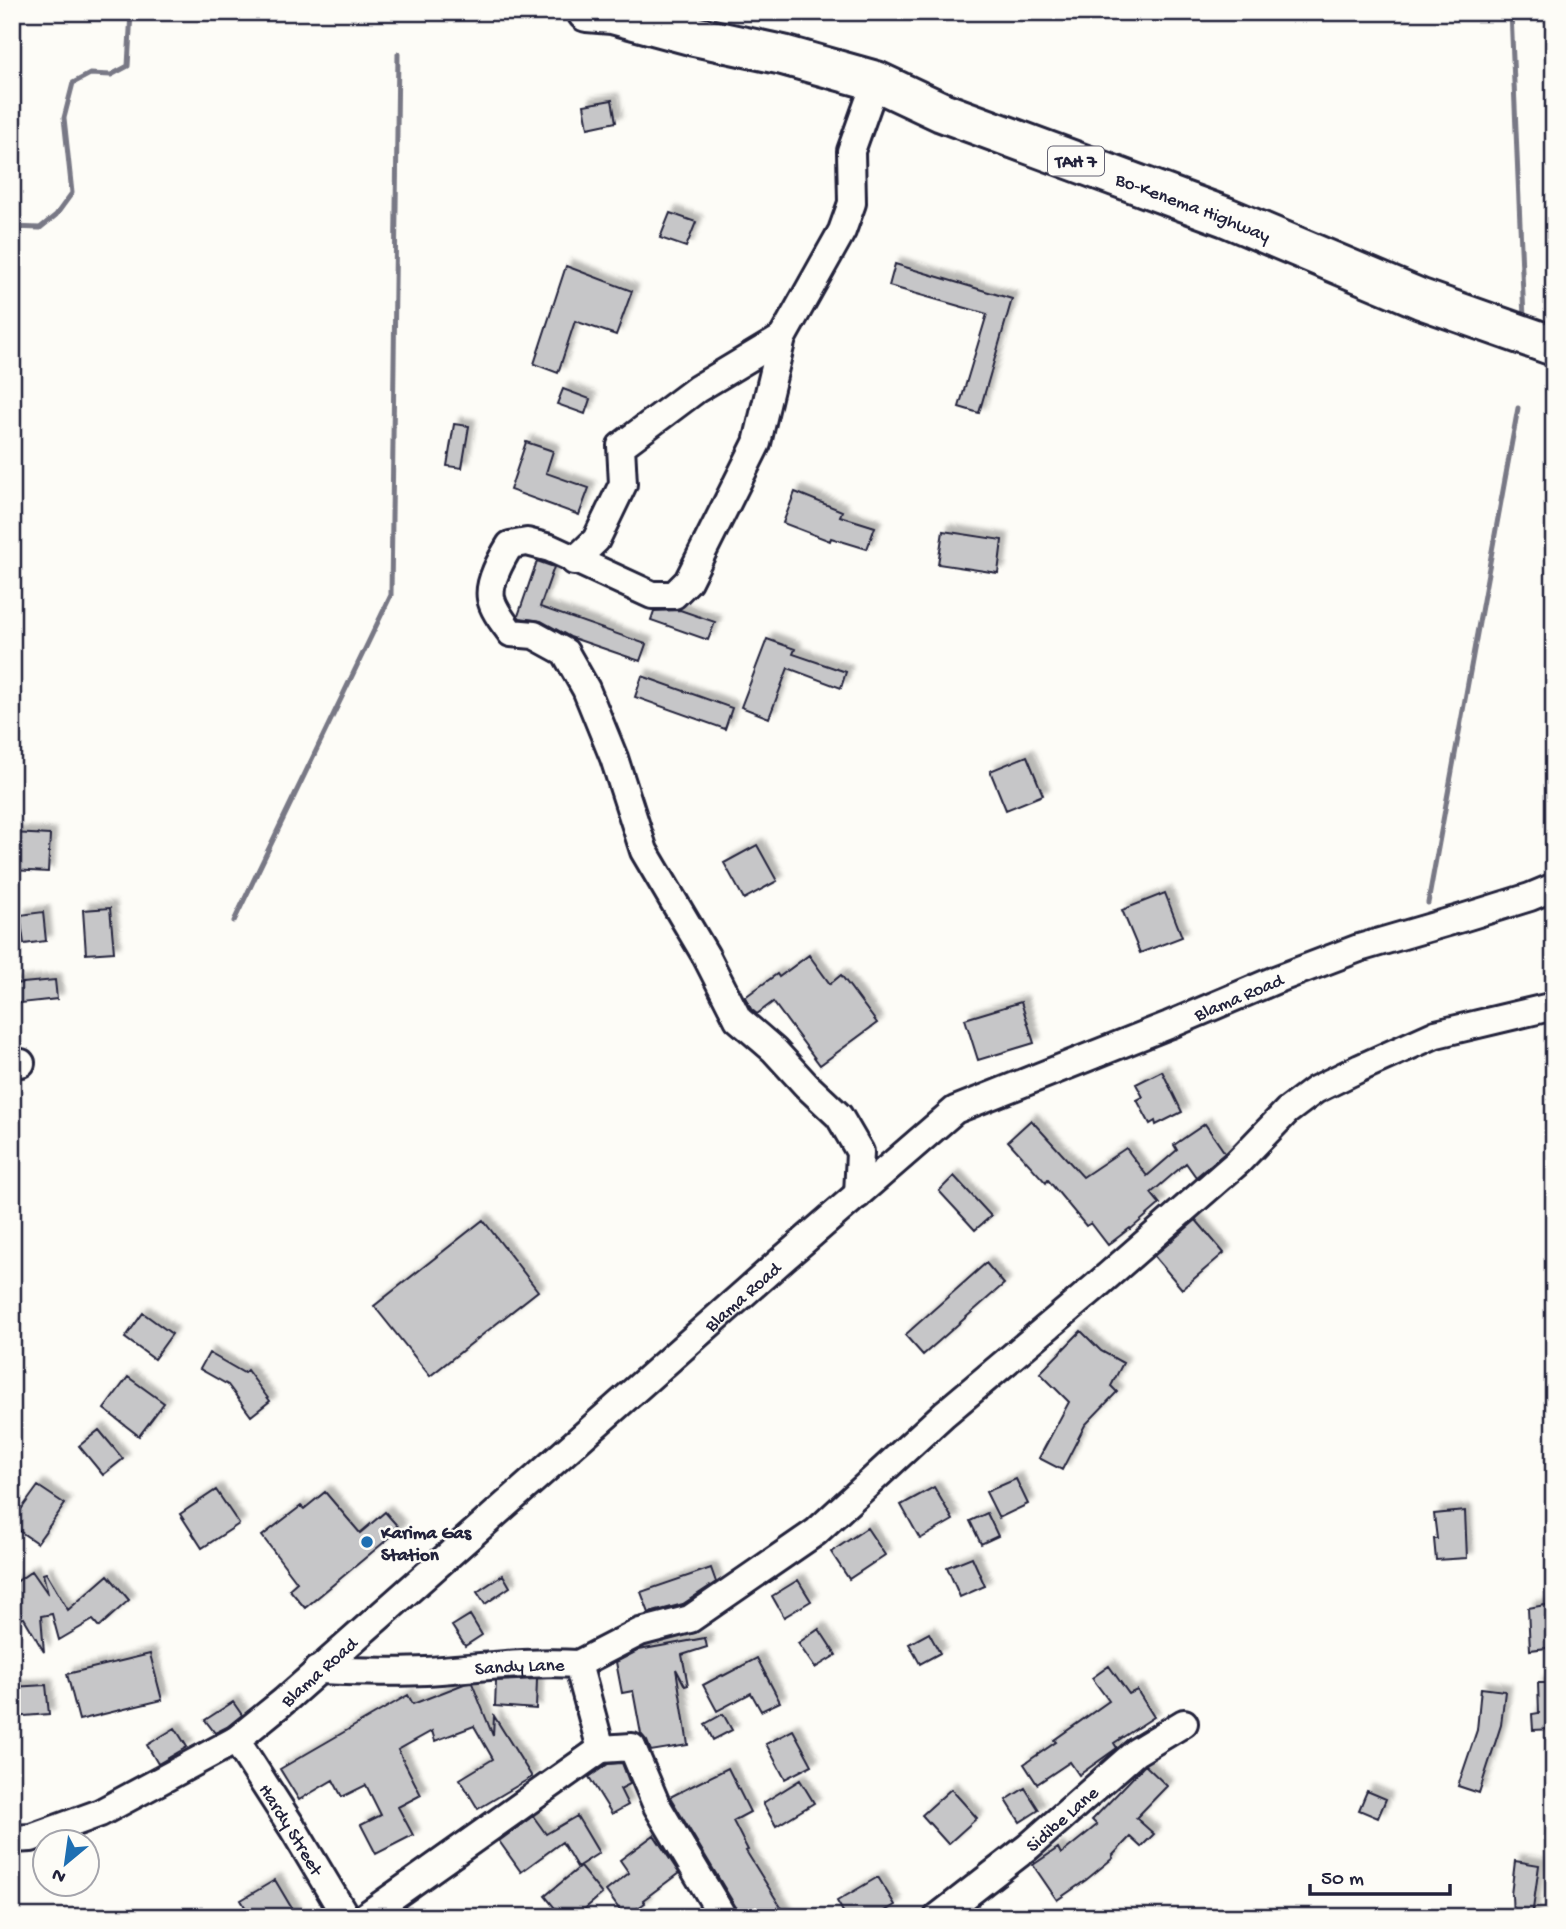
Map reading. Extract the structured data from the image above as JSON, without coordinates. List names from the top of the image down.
{
  "streets": {
    "highway": ["TAH 7", "Bo-Kenema Highway"],
    "street": [
      "Blama Road",
      "Sandy Lane",
      "Sidibe Lane",
      "Hardy Street"
    ]
  },
  "crossings": [
    ["Blama Road", "Sandy Lane"],
    ["Blama Road", "Hardy Street"]
  ],
  "places": ["Karima Gas Station"],
  "scale_bar": "50 m",
  "north": "bottom left"
}
